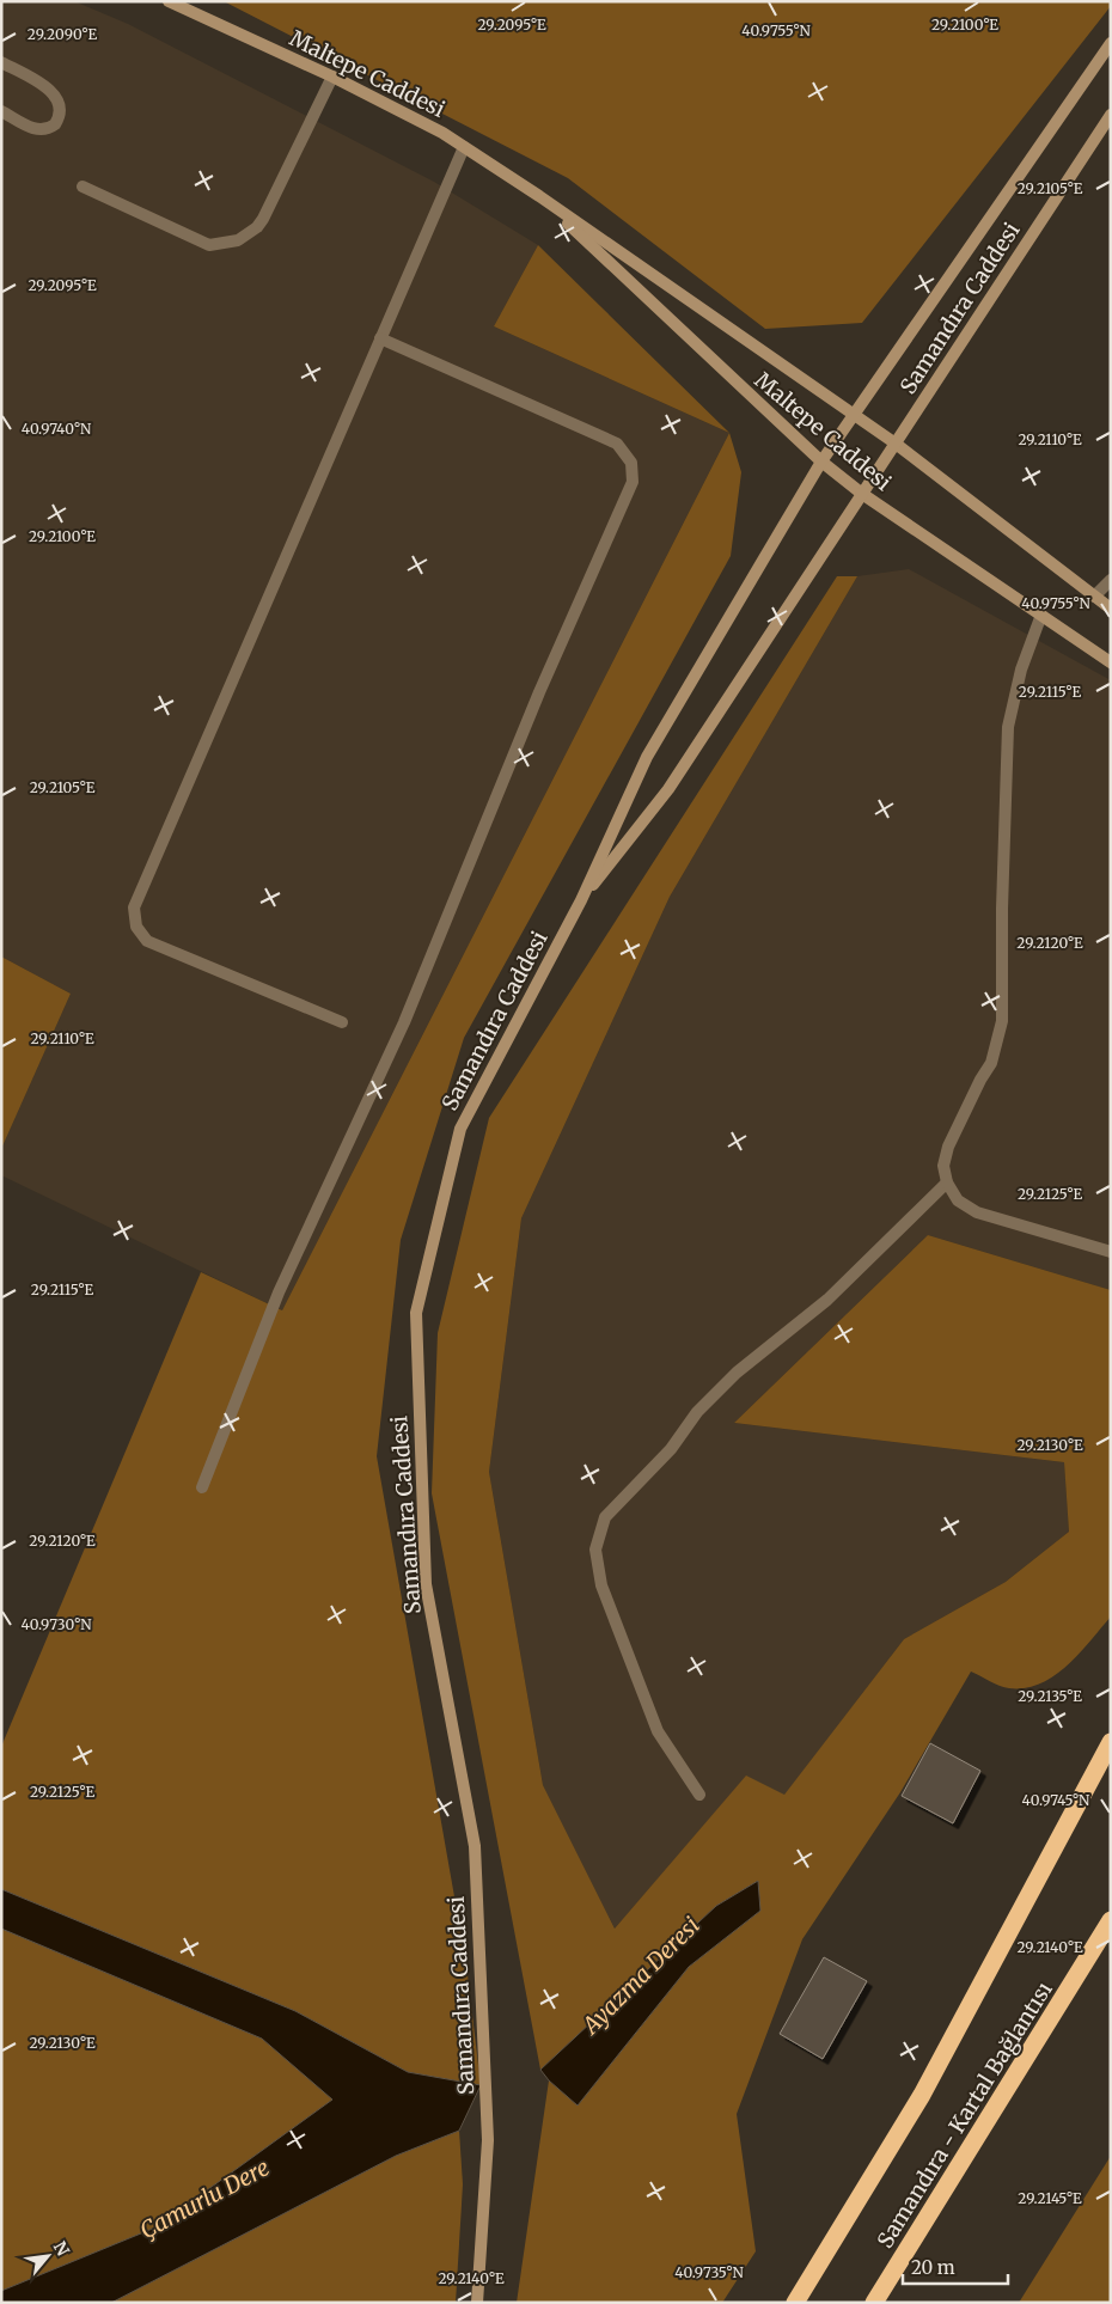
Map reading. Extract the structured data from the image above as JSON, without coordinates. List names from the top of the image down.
{
  "streets": {
    "highway": ["Samandıra - Kartal Bağlantısı"],
    "main road": ["Maltepe Caddesi", "Samandıra Caddesi"]
  },
  "crossings": [
    ["Maltepe Caddesi", "Samandıra Caddesi"]
  ],
  "water": ["Ayazma Deresi", "Çamurlu Dere"],
  "scale_bar": "20 m",
  "north": "top right",
  "coordinates": [
    "29.2095°E",
    "29.2100°E",
    "40.9755°N",
    "29.2090°E",
    "29.2105°E",
    "40.9740°N",
    "29.2110°E",
    "29.2115°E",
    "29.2120°E",
    "29.2125°E",
    "29.2130°E",
    "40.9730°N",
    "29.2135°E",
    "40.9745°N",
    "29.2140°E",
    "29.2145°E",
    "40.9735°N"
  ]
}
